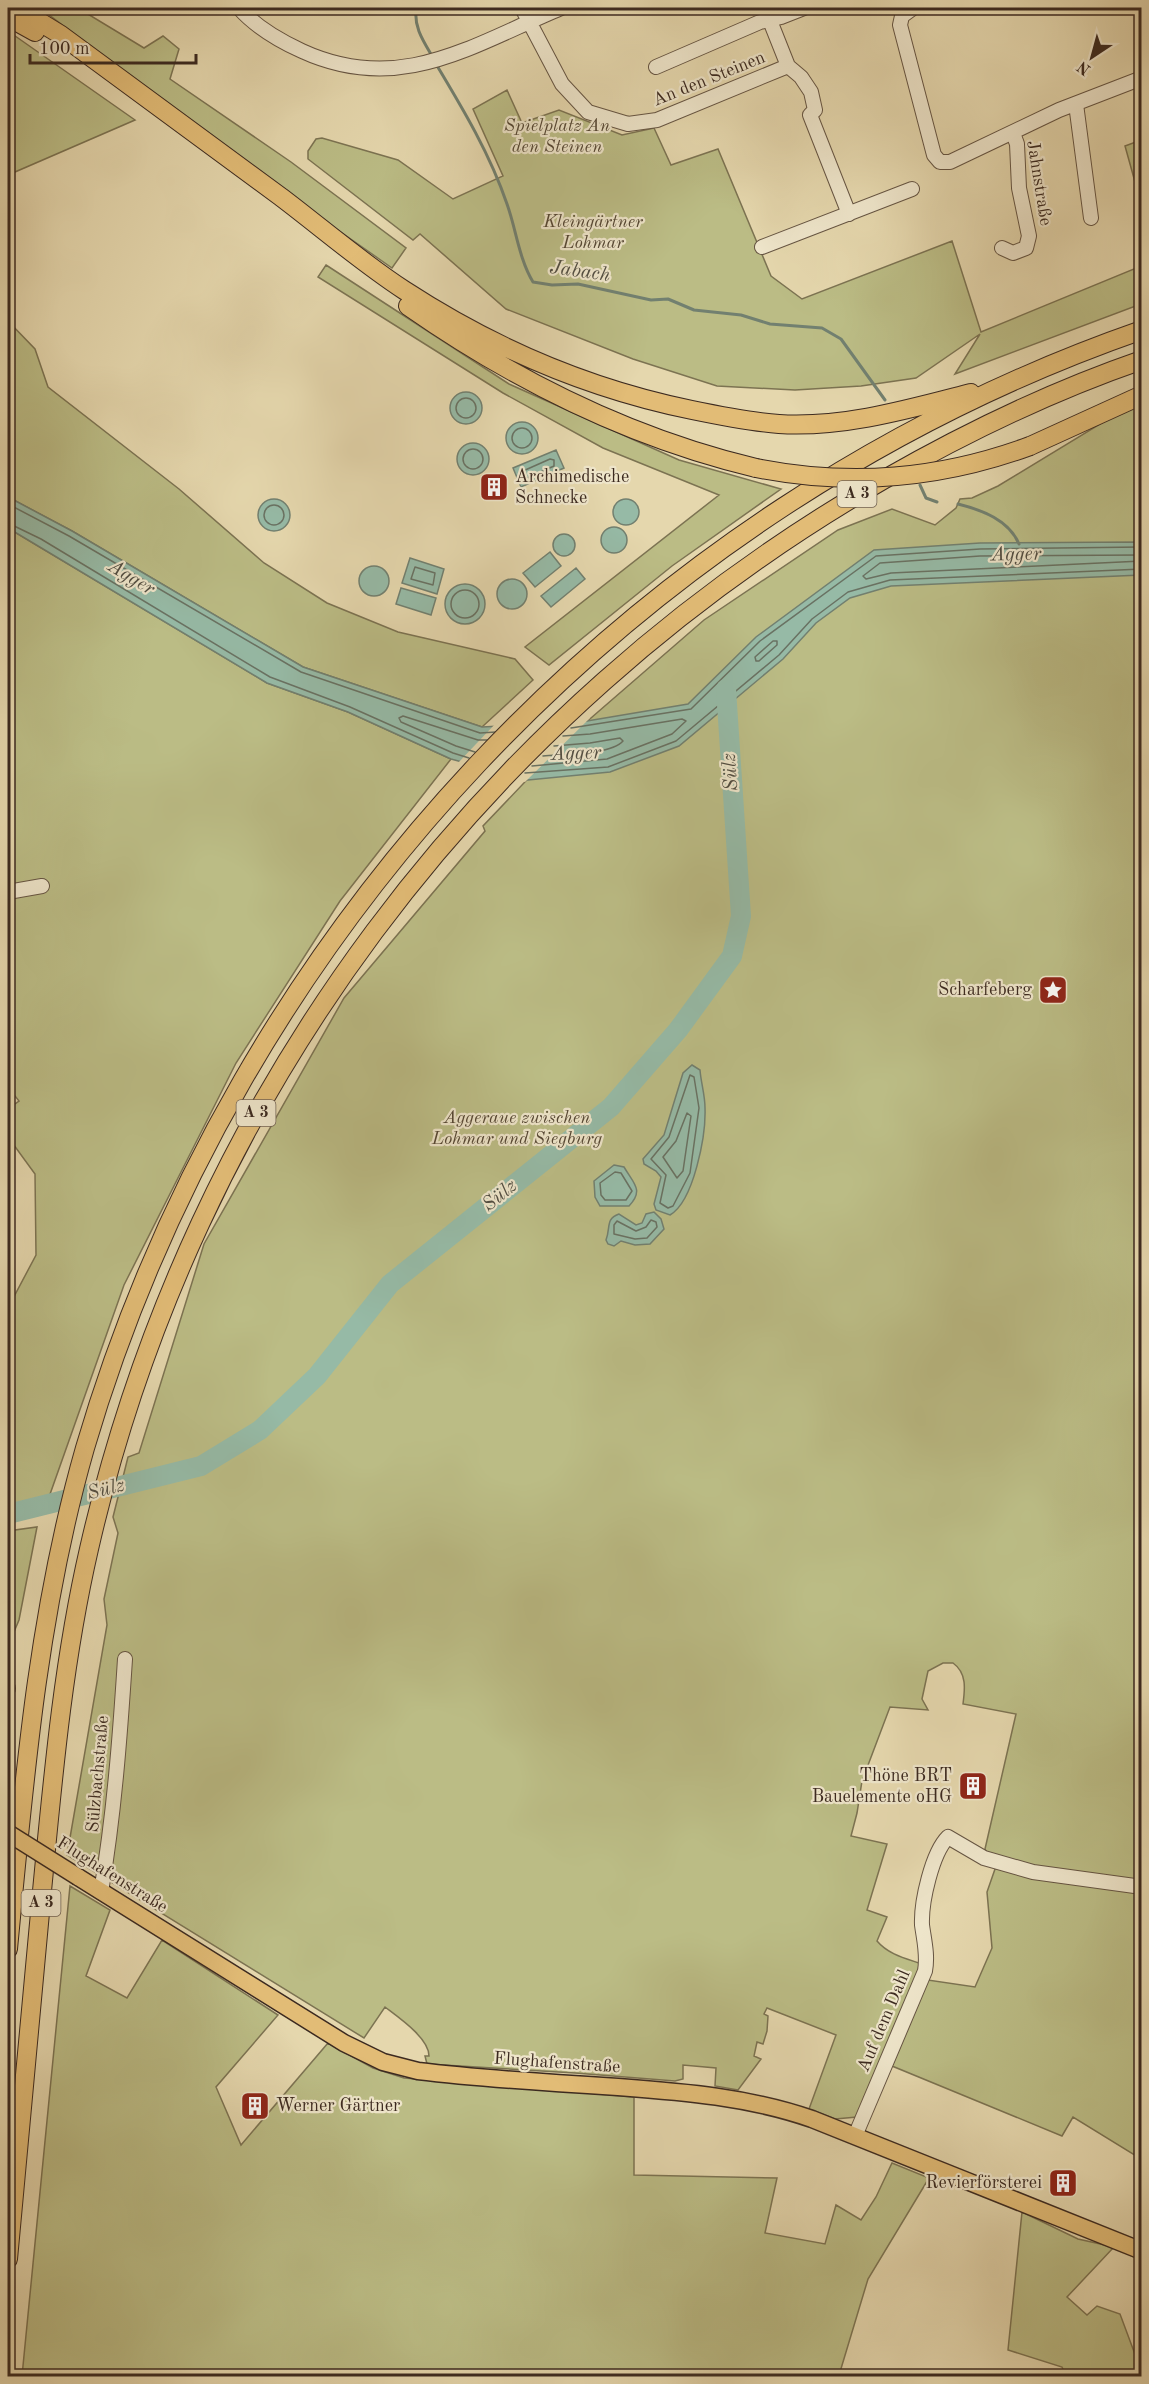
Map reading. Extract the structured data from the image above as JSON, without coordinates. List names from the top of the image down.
{
  "streets": {
    "highway": ["A 3"],
    "main road": ["Flughafenstraße"],
    "street": [
      "An den Steinen",
      "Jahnstraße",
      "Sülzbachstraße",
      "Auf dem Dahl"
    ]
  },
  "crossings": [
    ["Sülzbachstraße", "Flughafenstraße"],
    ["Flughafenstraße", "Auf dem Dahl"]
  ],
  "water": ["Jabach", "Agger", "Sülz"],
  "parks": ["Spielplatz An den Steinen", "Kleingärtner Lohmar", "Aggeraue zwischen Lohmar und Siegburg"],
  "places": {
    "building": [
      "Archimedische Schnecke",
      "Thöne BRT Bauelemente oHG",
      "Werner Gärtner",
      "Revierförsterei"
    ],
    "place": ["Scharfeberg"]
  },
  "scale_bar": "100 m",
  "north": "bottom left"
}
